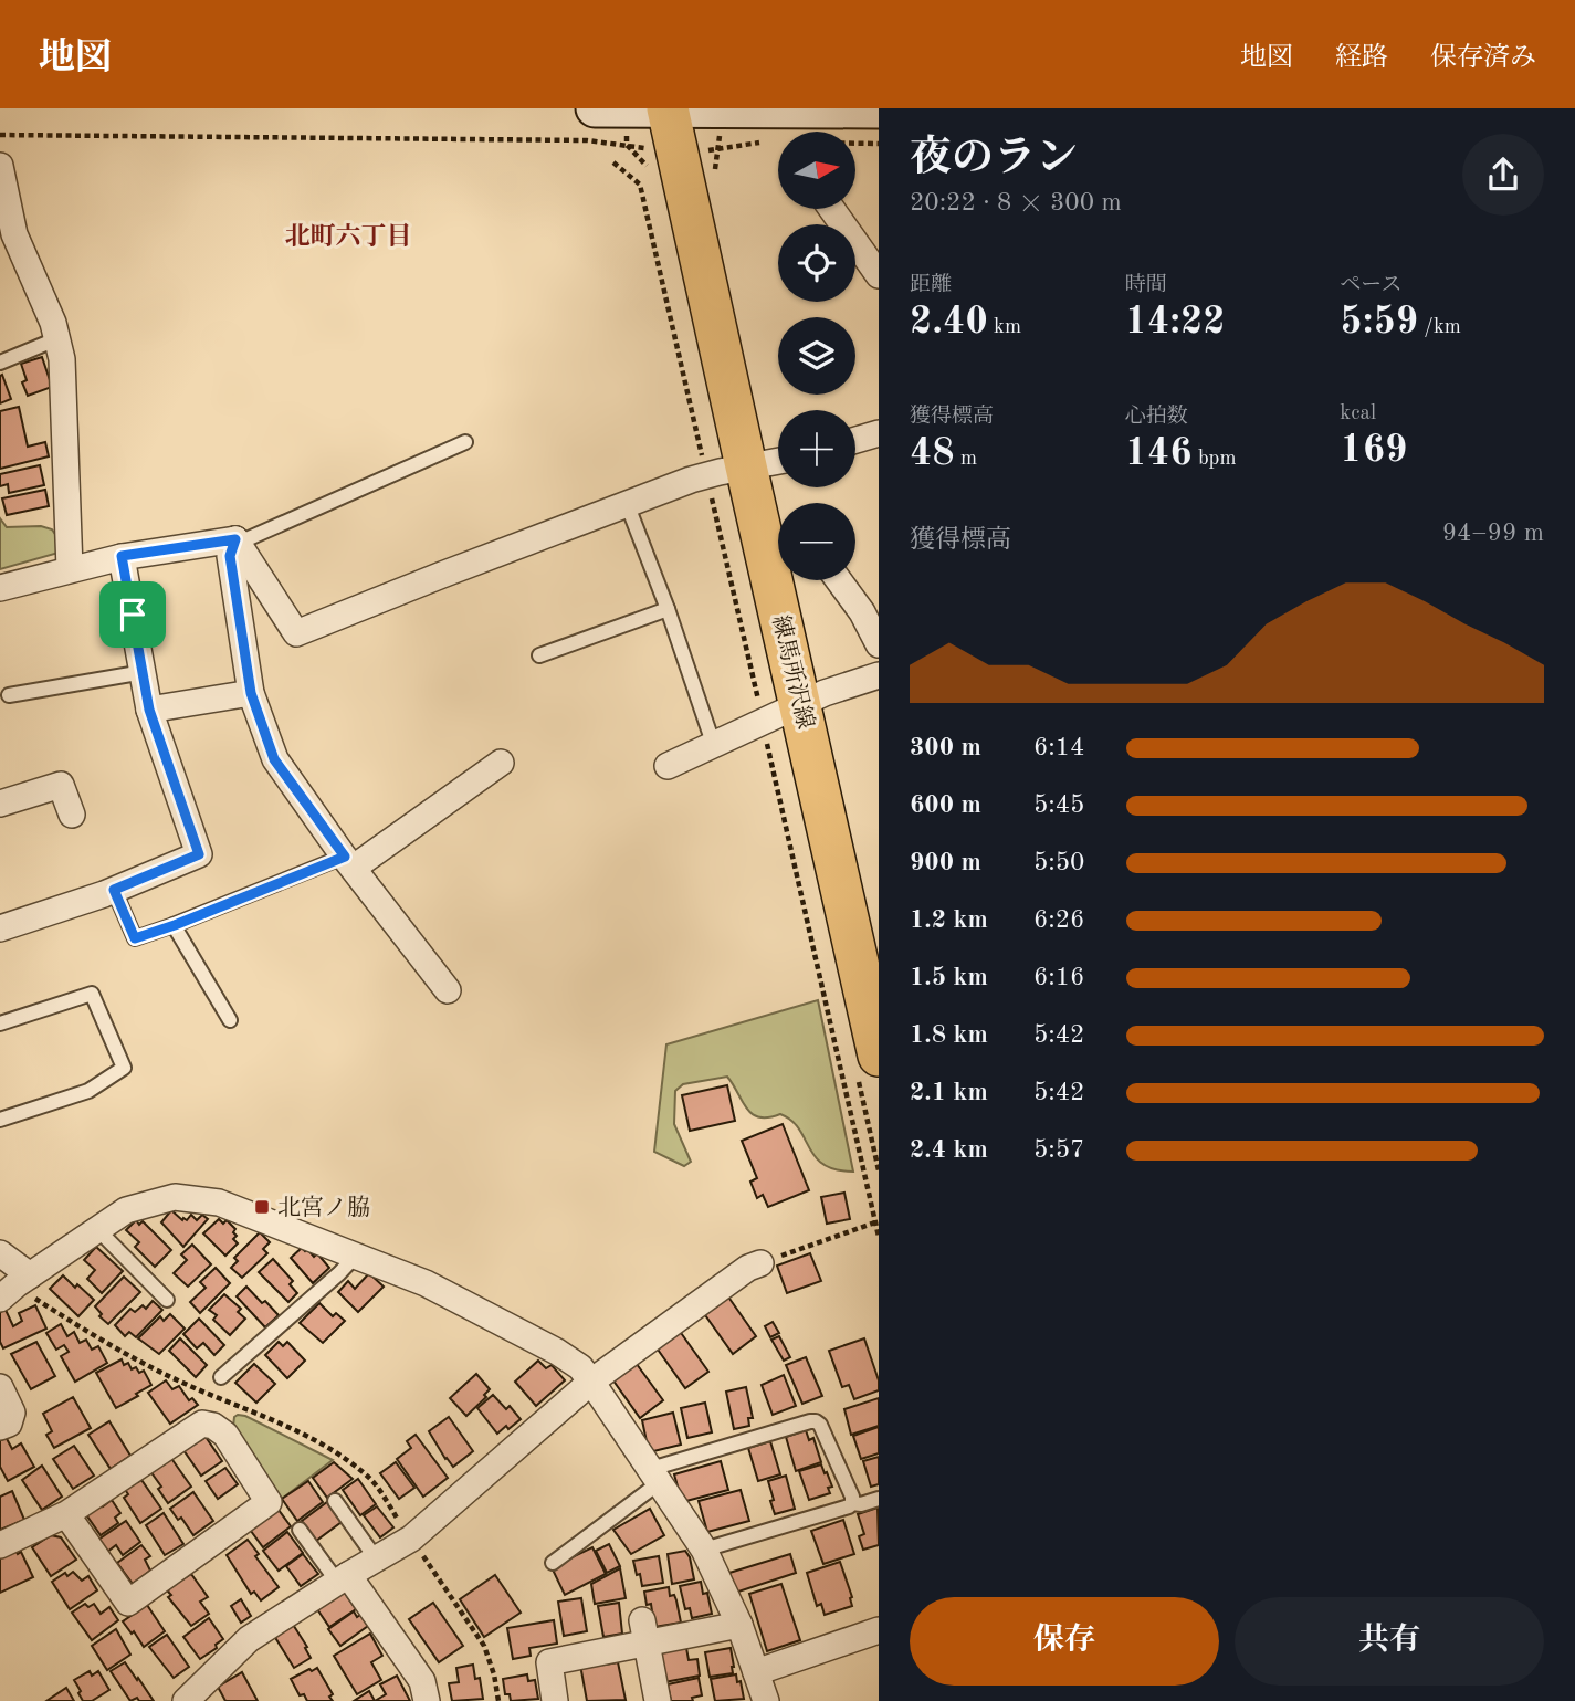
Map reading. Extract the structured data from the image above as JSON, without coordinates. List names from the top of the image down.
{
  "streets": {
    "main road": ["練馬所沢線"]
  },
  "districts": ["北町六丁目"],
  "places": {
    "transit": ["北宮ノ脇"]
  },
  "north": "right",
  "page": {
    "header": "地図",
    "nav": ["地図", "経路", "保存済み"],
    "heading": ["夜のラン", "20:22 · 8 × 300 m"],
    "map_buttons": ["+", "−"],
    "stats": [
      ["距離", "2.40 km"],
      ["時間", "14:22"],
      ["ペース", "5:59 /km"],
      ["獲得標高", "48 m"],
      ["心拍数", "146 bpm"],
      ["kcal", "169"]
    ],
    "chart": ["獲得標高", "94–99 m"],
    "list": [
      {
        "name": "300 m",
        "note": "6:14"
      },
      {
        "name": "600 m",
        "note": "5:45"
      },
      {
        "name": "900 m",
        "note": "5:50"
      },
      {
        "name": "1.2 km",
        "note": "6:26"
      },
      {
        "name": "1.5 km",
        "note": "6:16"
      },
      {
        "name": "1.8 km",
        "note": "5:42"
      },
      {
        "name": "2.1 km",
        "note": "5:42"
      },
      {
        "name": "2.4 km",
        "note": "5:57"
      }
    ],
    "buttons": ["保存", "共有"]
  }
}
